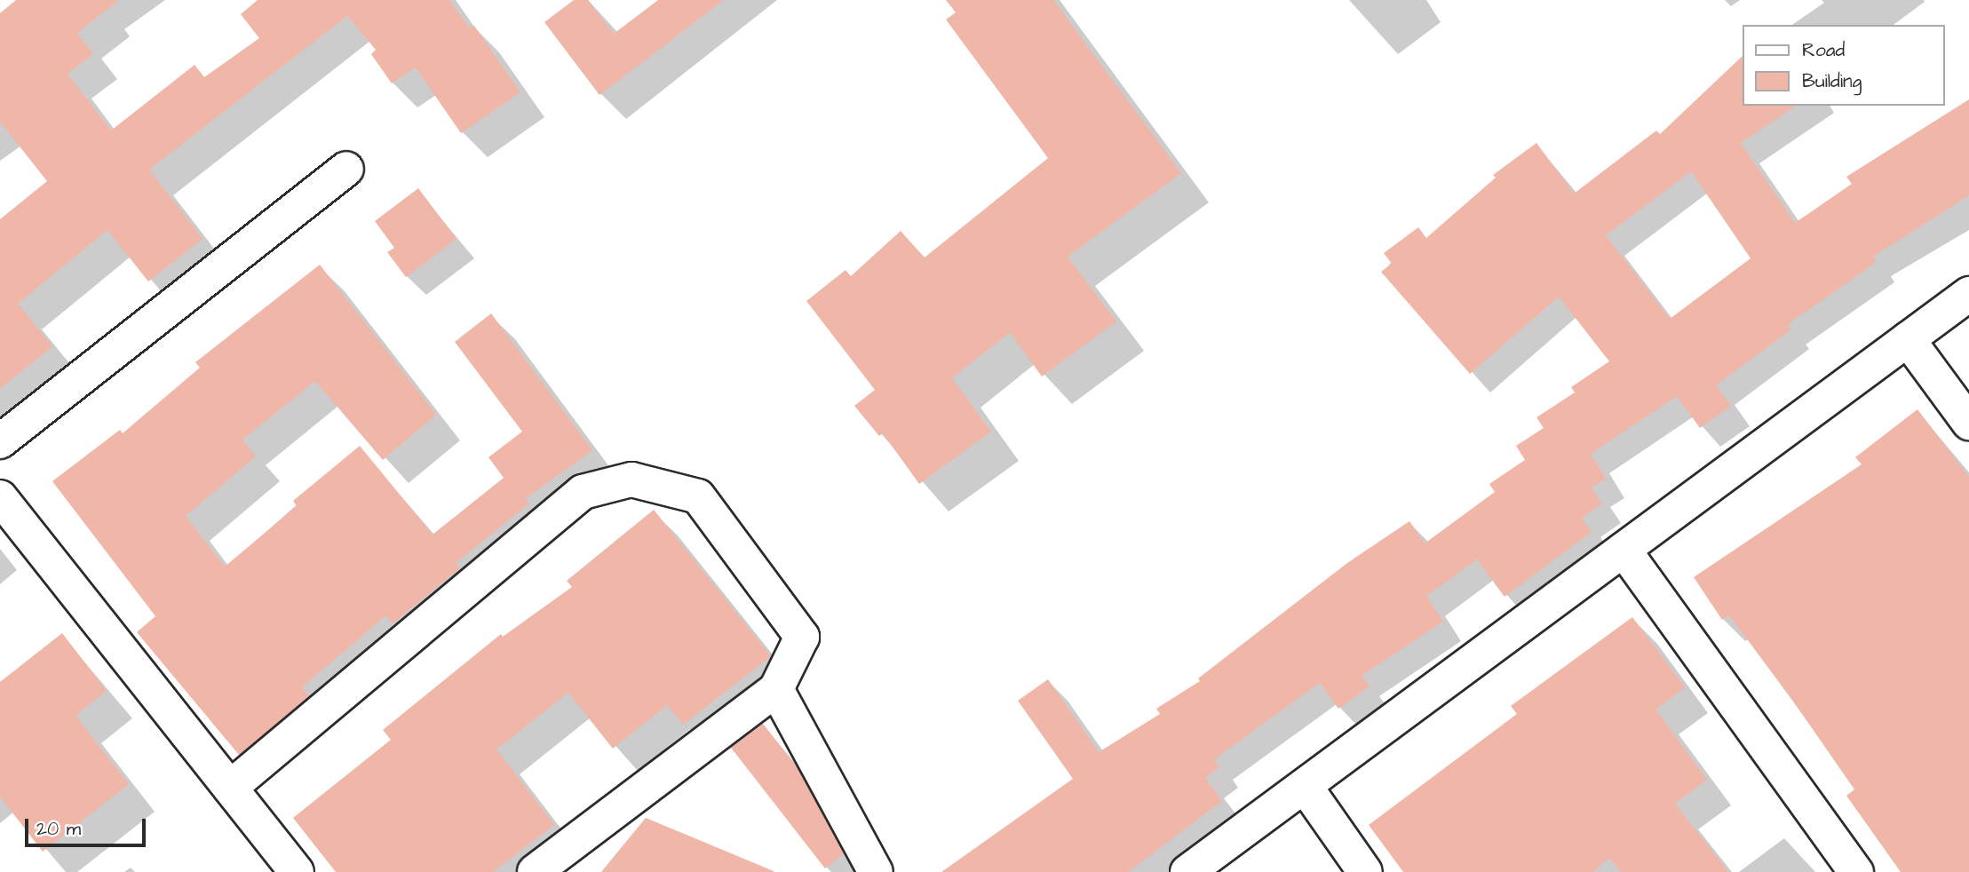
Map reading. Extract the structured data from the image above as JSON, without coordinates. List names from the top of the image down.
{
  "legend": ["Road", "Building"],
  "scale_bar": "20 m"
}
